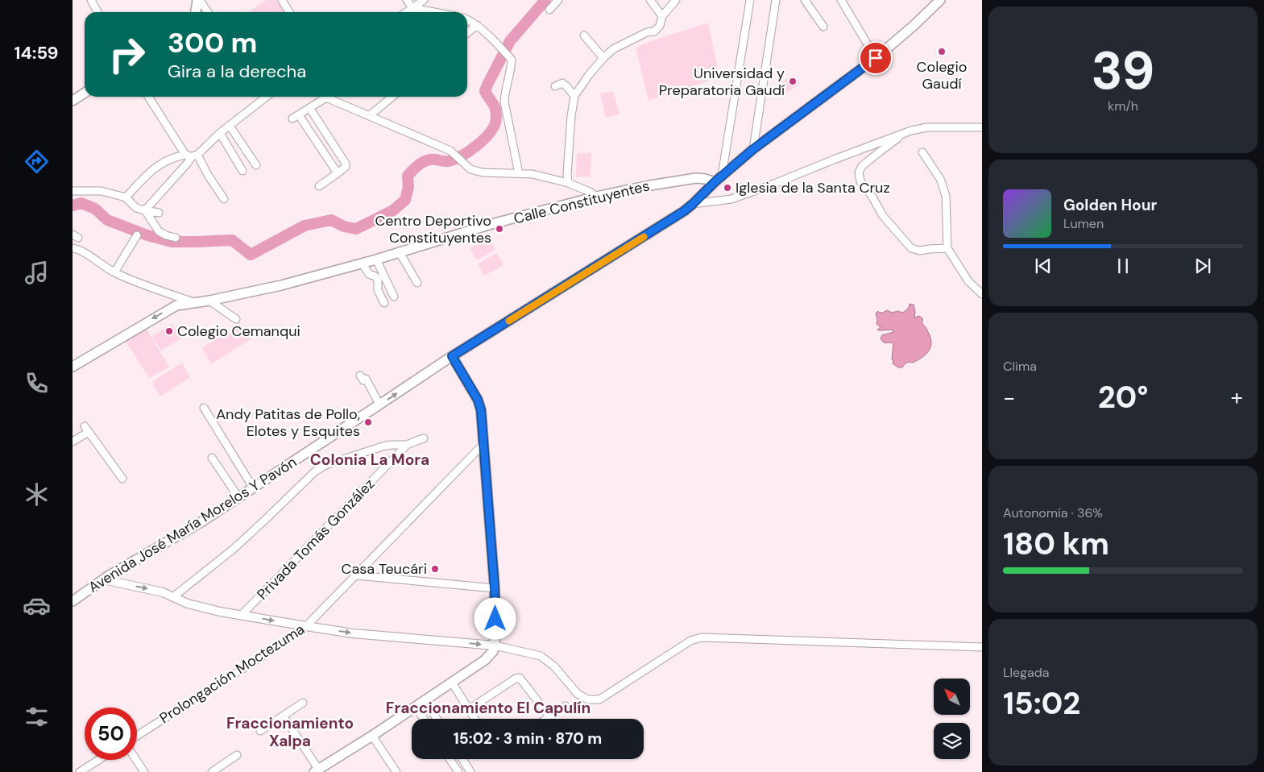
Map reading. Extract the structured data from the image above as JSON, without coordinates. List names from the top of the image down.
{
  "streets": {
    "main road": ["Calle Constituyentes", "Avenida José María Morelos Y Pavón"],
    "street": ["Privada Tomás González", "Prolongación Moctezuma"]
  },
  "crossings": [
    ["Calle Constituyentes", "Avenida José María Morelos Y Pavón"]
  ],
  "districts": ["Colonia La Mora", "Fraccionamiento El Capulín", "Fraccionamiento Xalpa"],
  "places": [
    "Colegio Gaudí",
    "Universidad y Preparatoria Gaudí",
    "Iglesia de la Santa Cruz",
    "Centro Deportivo Constituyentes",
    "Colegio Cemanqui",
    "Andy Patitas de Pollo, Elotes y Esquites",
    "Casa Teucári"
  ],
  "north": "top left",
  "page": {
    "tabs": "14:59",
    "tile": [
      ["39", "km/h"],
      "Clima",
      ["Autonomía · 36%", "180 km"],
      ["Llegada", "15:02"]
    ],
    "turn": ["300 m", "Gira a la derecha"],
    "song": ["Golden Hour", "Lumen"],
    "heat": ["−", "20°", "+"],
    "limit": "50",
    "trip": "15:02 · 3 min · 870 m"
  }
}
